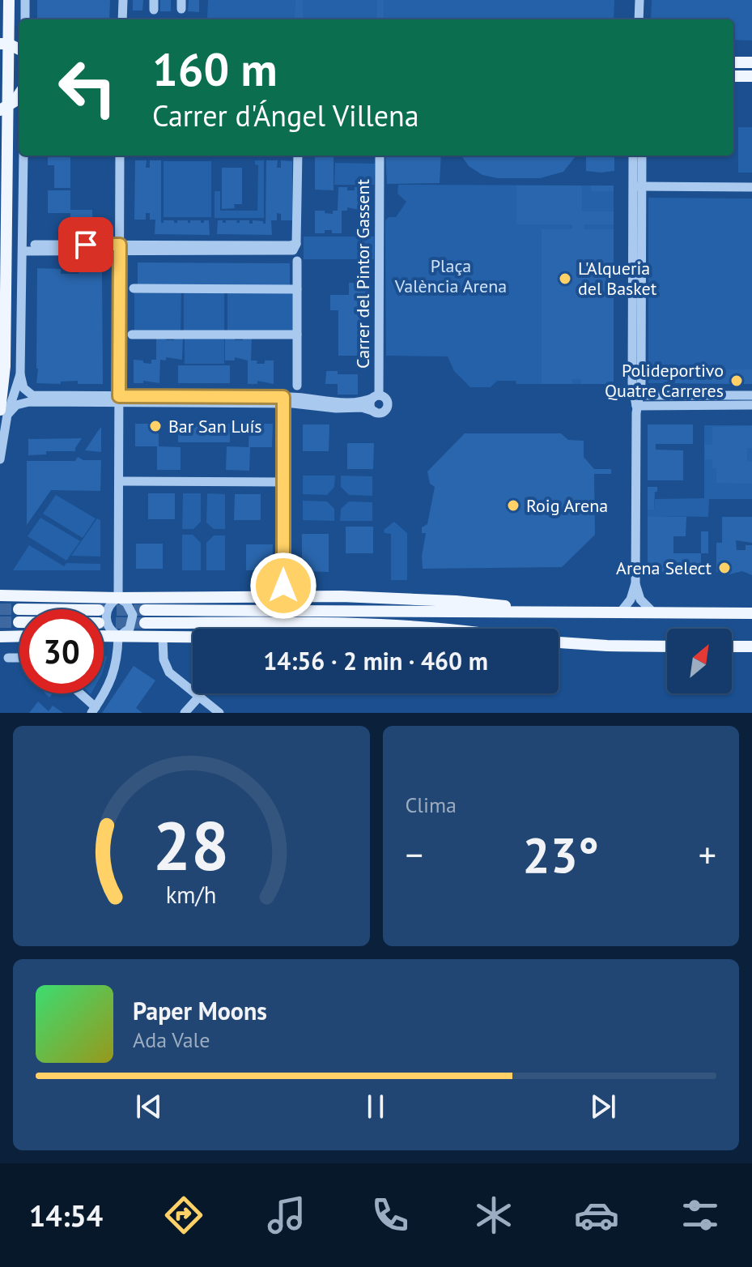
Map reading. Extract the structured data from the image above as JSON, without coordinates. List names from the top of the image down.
{
  "streets": {
    "street": ["Carrer del Pintor Gassent"]
  },
  "parks": ["Plaça València Arena"],
  "places": [
    "L'Alqueria del Basket",
    "Polideportivo Quatre Carreres",
    "Bar San Luís",
    "Roig Arena",
    "Arena Select"
  ],
  "north": "top right",
  "page": {
    "turn": ["160 m", "Carrer d'Ángel Villena"],
    "limit": "30",
    "trip": "14:56 · 2 min · 460 m",
    "tile": "Clima",
    "heat": ["−", "23°", "+"],
    "song": ["Paper Moons", "Ada Vale"],
    "tabs": "14:54",
    "gauge": ["28", "km/h"]
  }
}
